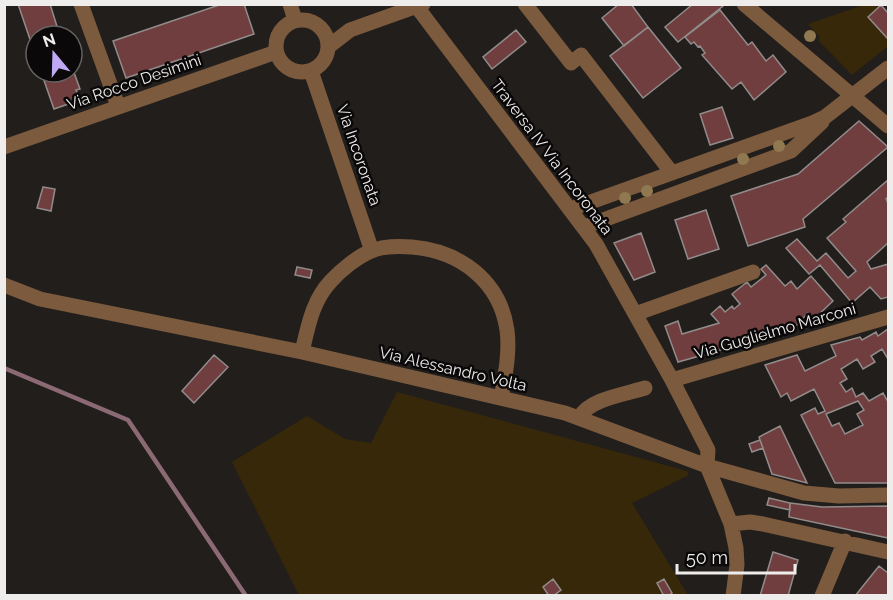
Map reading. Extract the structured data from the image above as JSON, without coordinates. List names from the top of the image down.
{
  "streets": {
    "street": [
      "Via Rocco Desimini",
      "Via Incoronata",
      "Traversa IV Via Incoronata",
      "Via Guglielmo Marconi",
      "Via Alessandro Volta"
    ]
  },
  "crossings": [
    ["Via Rocco Desimini", "Via Incoronata"],
    ["Traversa IV Via Incoronata", "Via Guglielmo Marconi"],
    ["Traversa IV Via Incoronata", "Via Alessandro Volta"]
  ],
  "scale_bar": "50 m",
  "north": "top"
}
